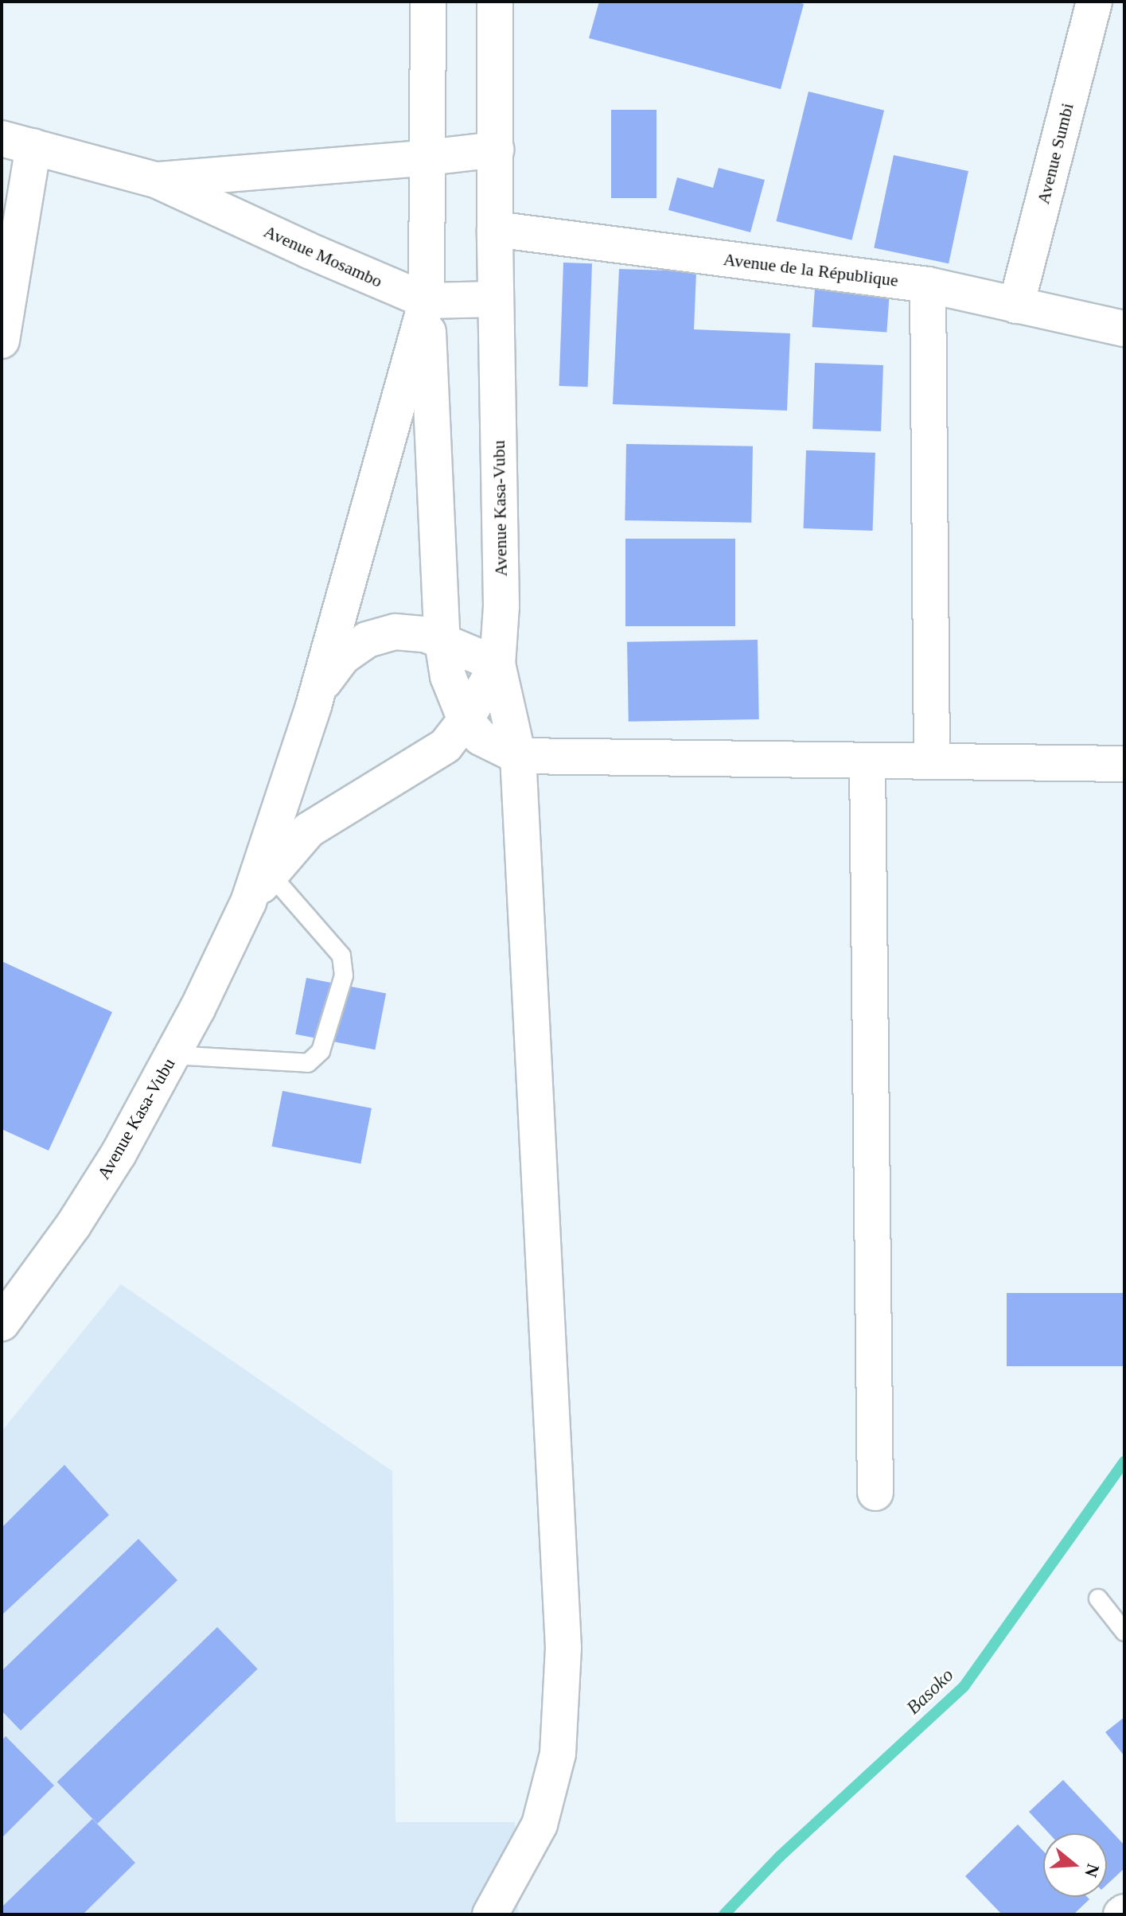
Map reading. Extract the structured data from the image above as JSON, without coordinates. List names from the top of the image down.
{
  "streets": {
    "street": [
      "Avenue Sumbi",
      "Avenue Mosambo",
      "Avenue de la République",
      "Avenue Kasa-Vubu"
    ]
  },
  "crossings": [
    ["Avenue Sumbi", "Avenue de la République"],
    ["Avenue Mosambo", "Avenue Kasa-Vubu"],
    ["Avenue de la République", "Avenue Kasa-Vubu"]
  ],
  "water": ["Basoko"],
  "north": "right"
}
